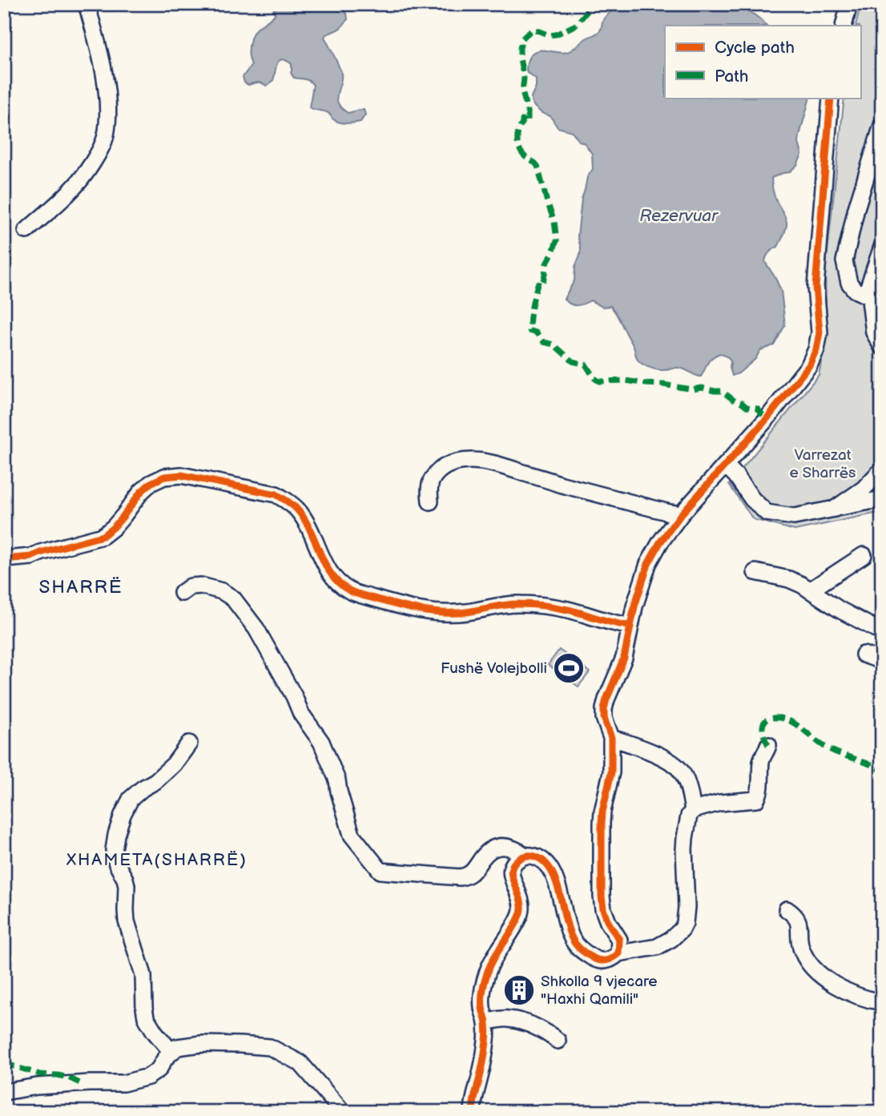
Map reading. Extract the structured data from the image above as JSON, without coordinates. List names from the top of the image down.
{
  "districts": ["SHARRË", "XHAMETA(SHARRË)"],
  "water": ["Rezervuar"],
  "parks": ["Varrezat e Sharrës"],
  "places": {
    "sports": ["Fushë Volejbolli"],
    "building": ["Shkolla 9 vjecare \"Haxhi Qamili\""]
  },
  "legend": ["Cycle path", "Path"]
}
